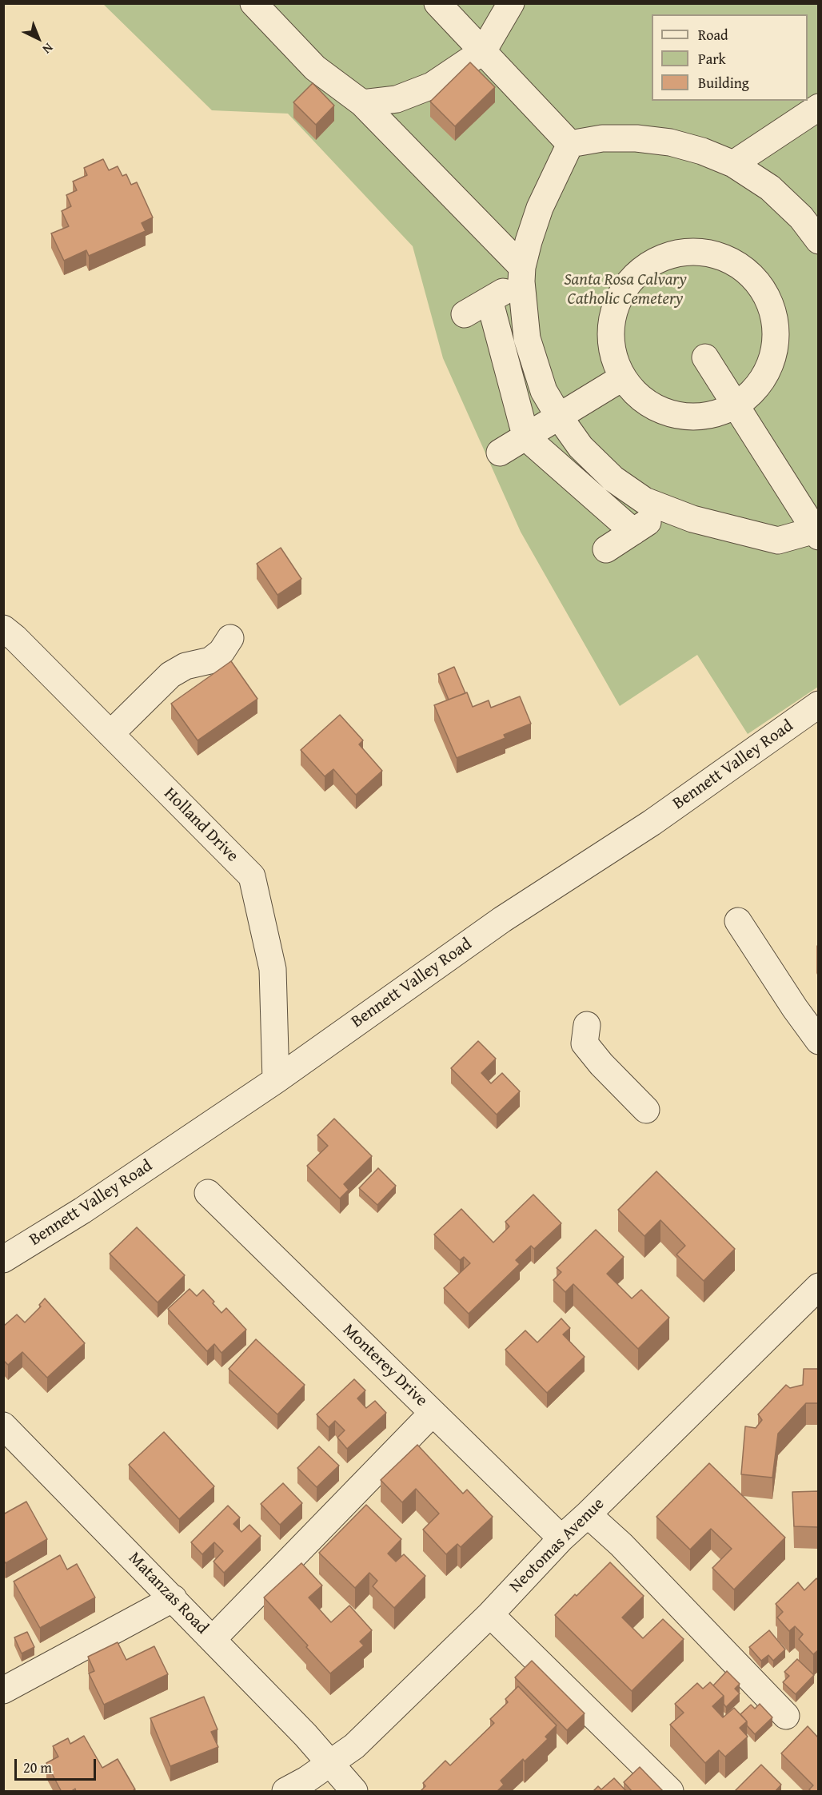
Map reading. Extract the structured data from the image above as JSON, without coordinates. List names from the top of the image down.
{
  "streets": {
    "street": [
      "Bennett Valley Road",
      "Holland Drive",
      "Monterey Drive",
      "Neotomas Avenue",
      "Matanzas Road"
    ]
  },
  "crossings": [
    ["Bennett Valley Road", "Holland Drive"],
    ["Monterey Drive", "Neotomas Avenue"],
    ["Neotomas Avenue", "Matanzas Road"]
  ],
  "parks": ["Santa Rosa Calvary Catholic Cemetery"],
  "legend": ["Road", "Park", "Building"],
  "scale_bar": "20 m",
  "north": "bottom right"
}
